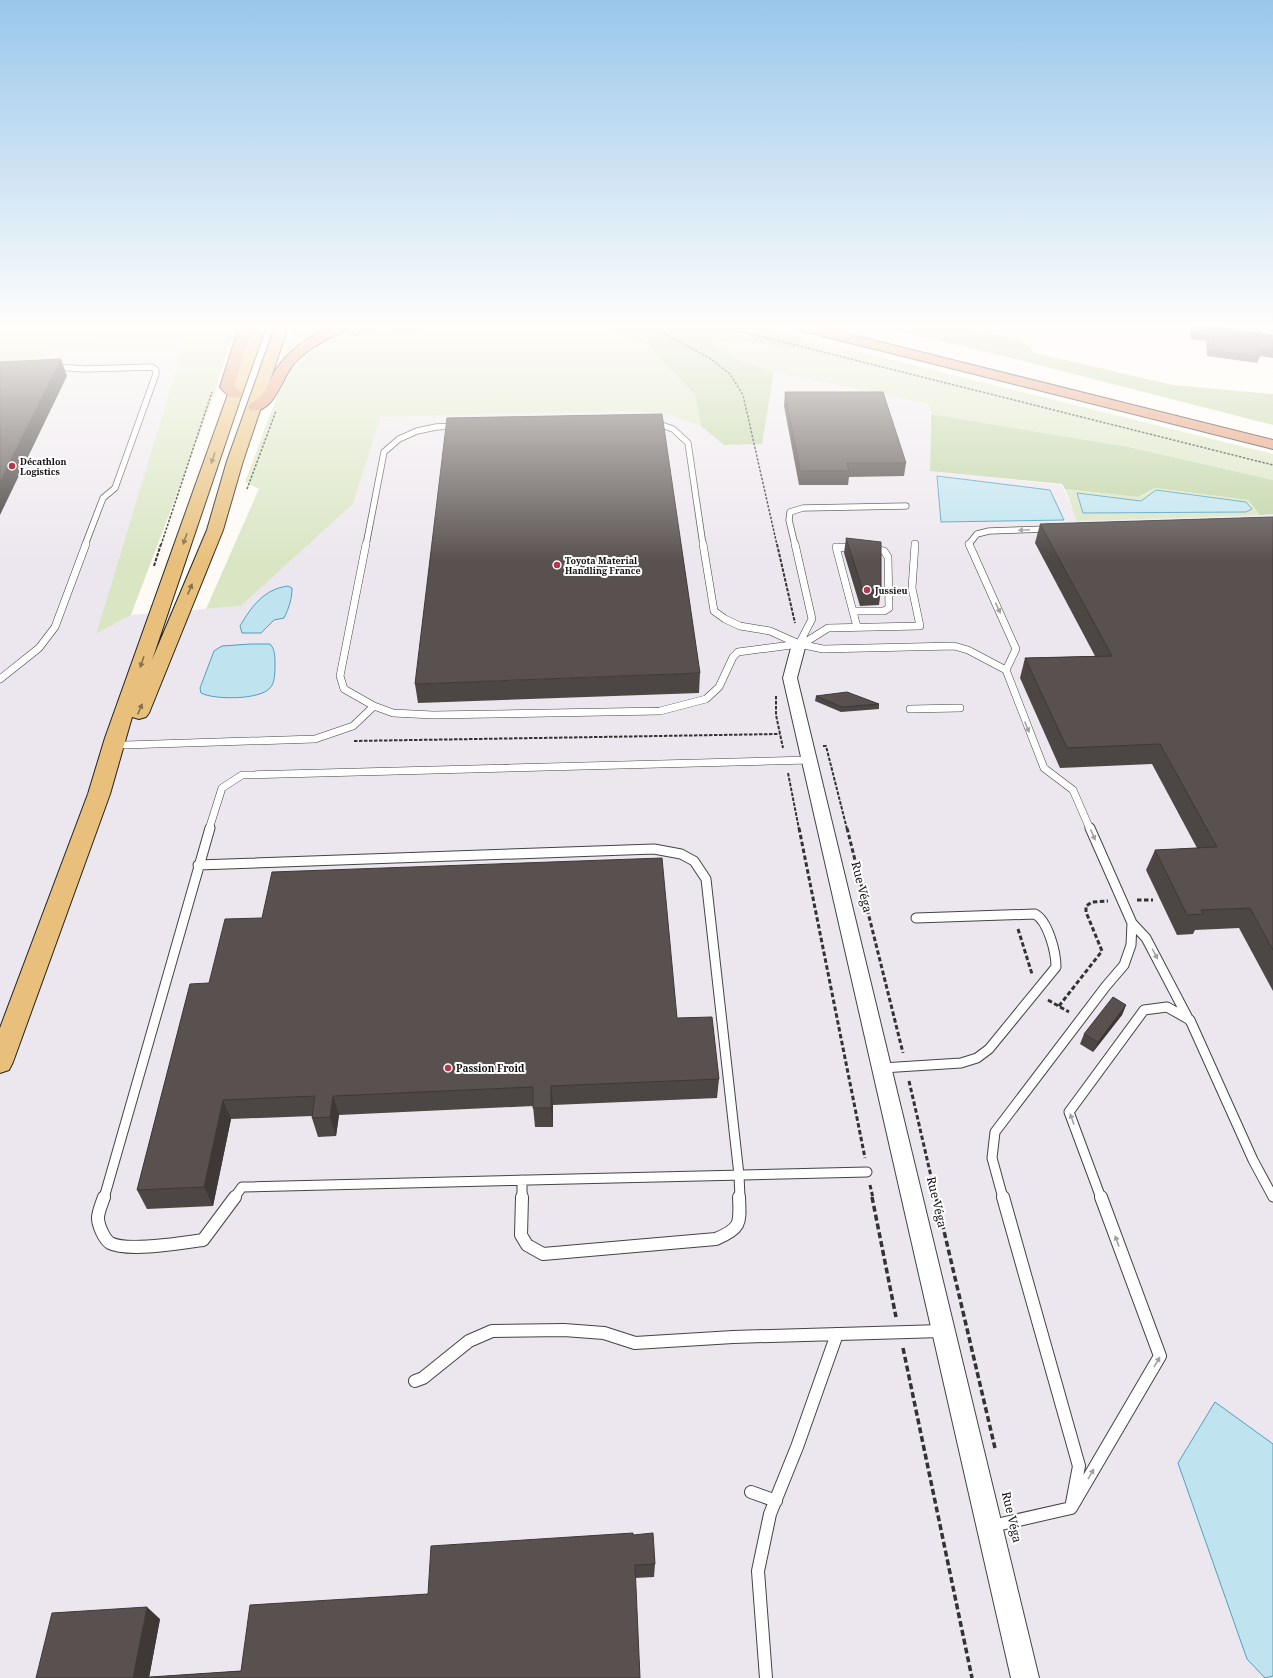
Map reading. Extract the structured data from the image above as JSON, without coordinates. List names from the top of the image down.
{
  "streets": {
    "path": ["Rue Véga"]
  },
  "places": [
    "Décathlon Logistics",
    "Toyota Material Handling France",
    "Jussieu",
    "Passion Froid"
  ]
}
